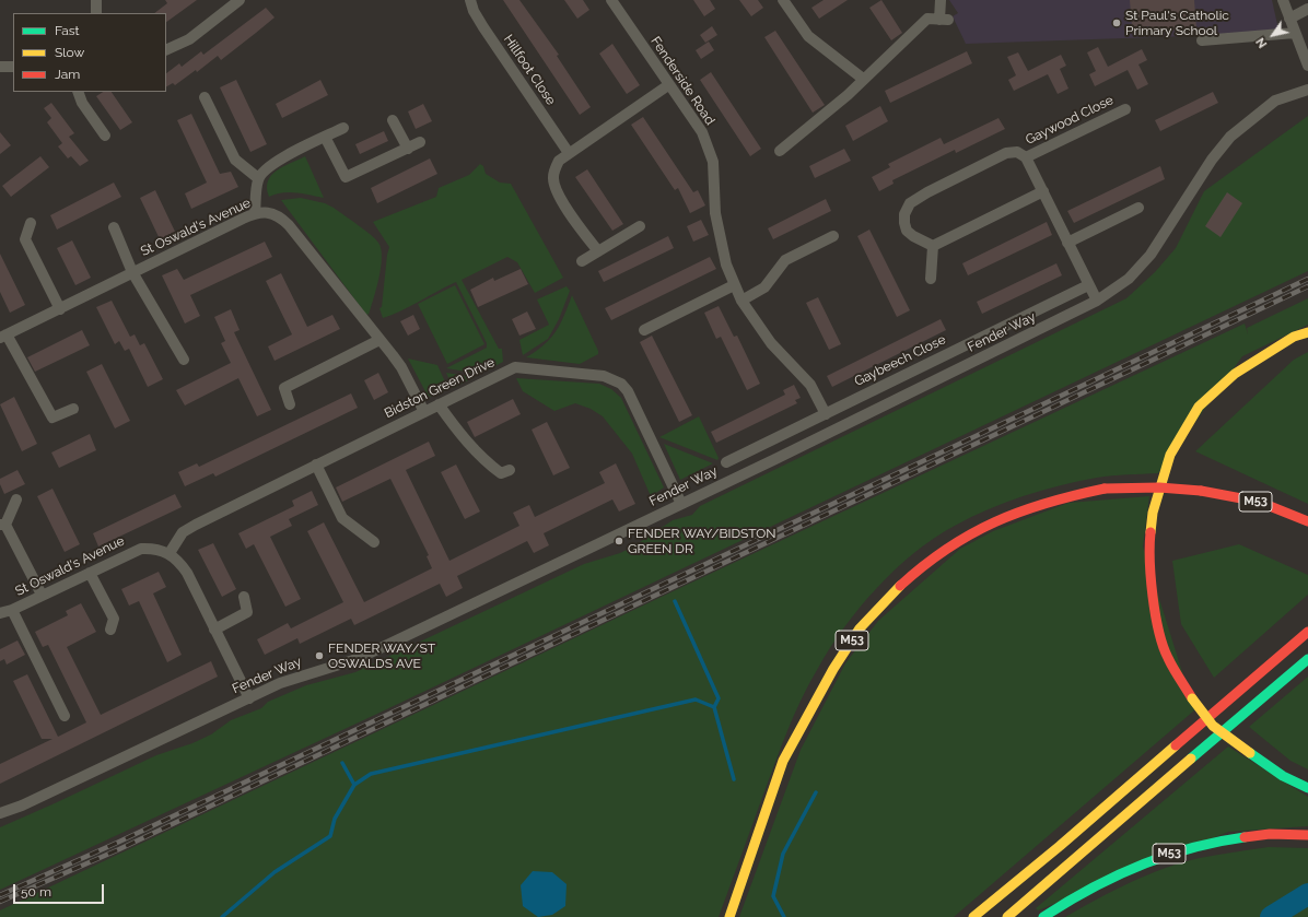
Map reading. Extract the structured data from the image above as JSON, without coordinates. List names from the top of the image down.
{
  "streets": {
    "highway": ["M53"],
    "street": [
      "Hillfoot Close",
      "Fenderside Road",
      "Gaywood Close",
      "St Oswald's Avenue",
      "Fender Way",
      "Gaybeech Close",
      "Bidston Green Drive"
    ]
  },
  "crossings": [
    ["Fenderside Road", "Gaybeech Close"],
    ["St Oswald's Avenue", "Bidston Green Drive"],
    ["Fender Way", "Bidston Green Drive"]
  ],
  "places": ["St Paul's Catholic Primary School", "FENDER WAY/BIDSTON GREEN DR", "FENDER WAY/ST OSWALDS AVE"],
  "legend": ["Fast", "Slow", "Jam"],
  "scale_bar": "50 m",
  "north": "bottom left"
}
